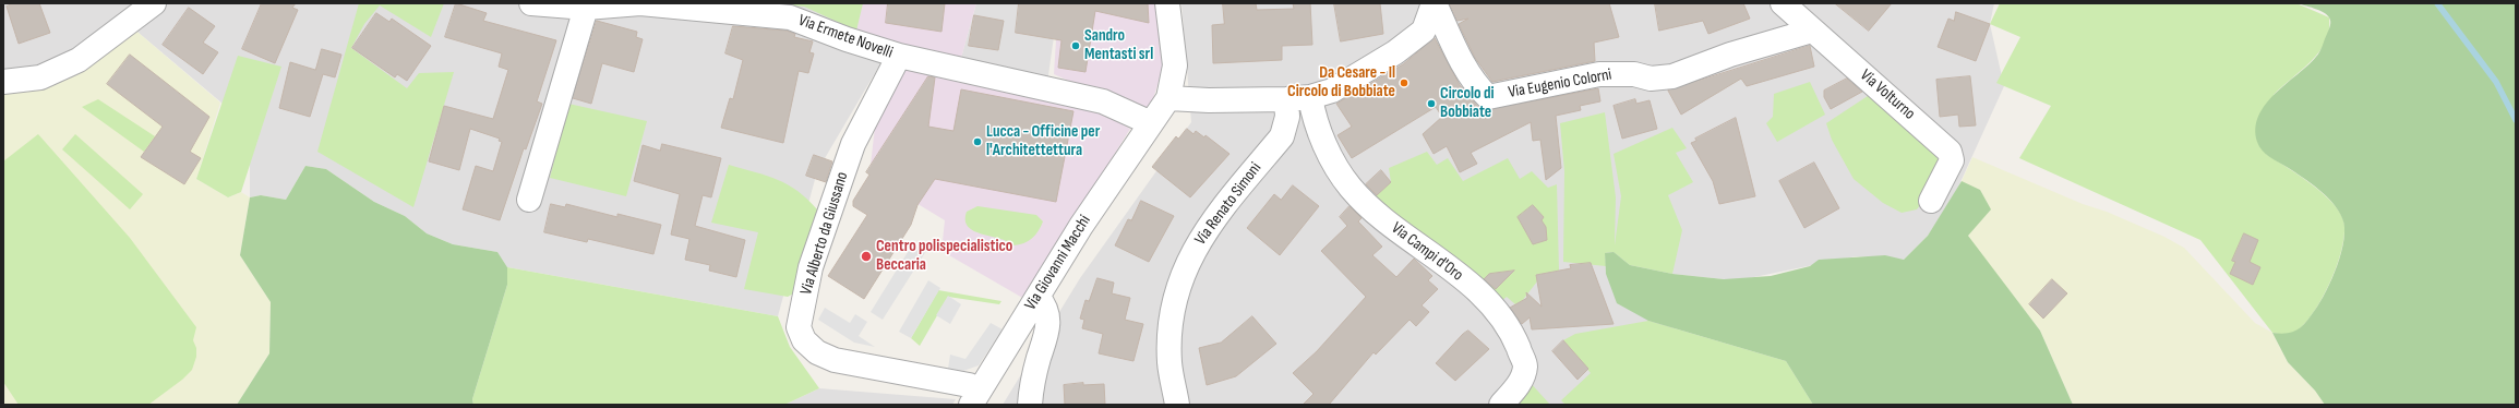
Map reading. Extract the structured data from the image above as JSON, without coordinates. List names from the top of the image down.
{
  "streets": {
    "street": [
      "Via Ermete Novelli",
      "Via Eugenio Colorni",
      "Via Volturno",
      "Via Renato Simoni",
      "Via Alberto da Giussano",
      "Via Campi d'Oro",
      "Via Giovanni Macchi"
    ]
  },
  "crossings": [
    ["Via Ermete Novelli", "Via Alberto da Giussano"],
    ["Via Ermete Novelli", "Via Giovanni Macchi"],
    ["Via Eugenio Colorni", "Via Volturno"],
    ["Via Alberto da Giussano", "Via Giovanni Macchi"]
  ],
  "places": [
    "Sandro Mentasti srl",
    "Da Cesare - Il Circolo di Bobbiate",
    "Circolo di Bobbiate",
    "Lucca - Officine per l'Architettettura",
    "Centro polispecialistico Beccaria"
  ]
}
